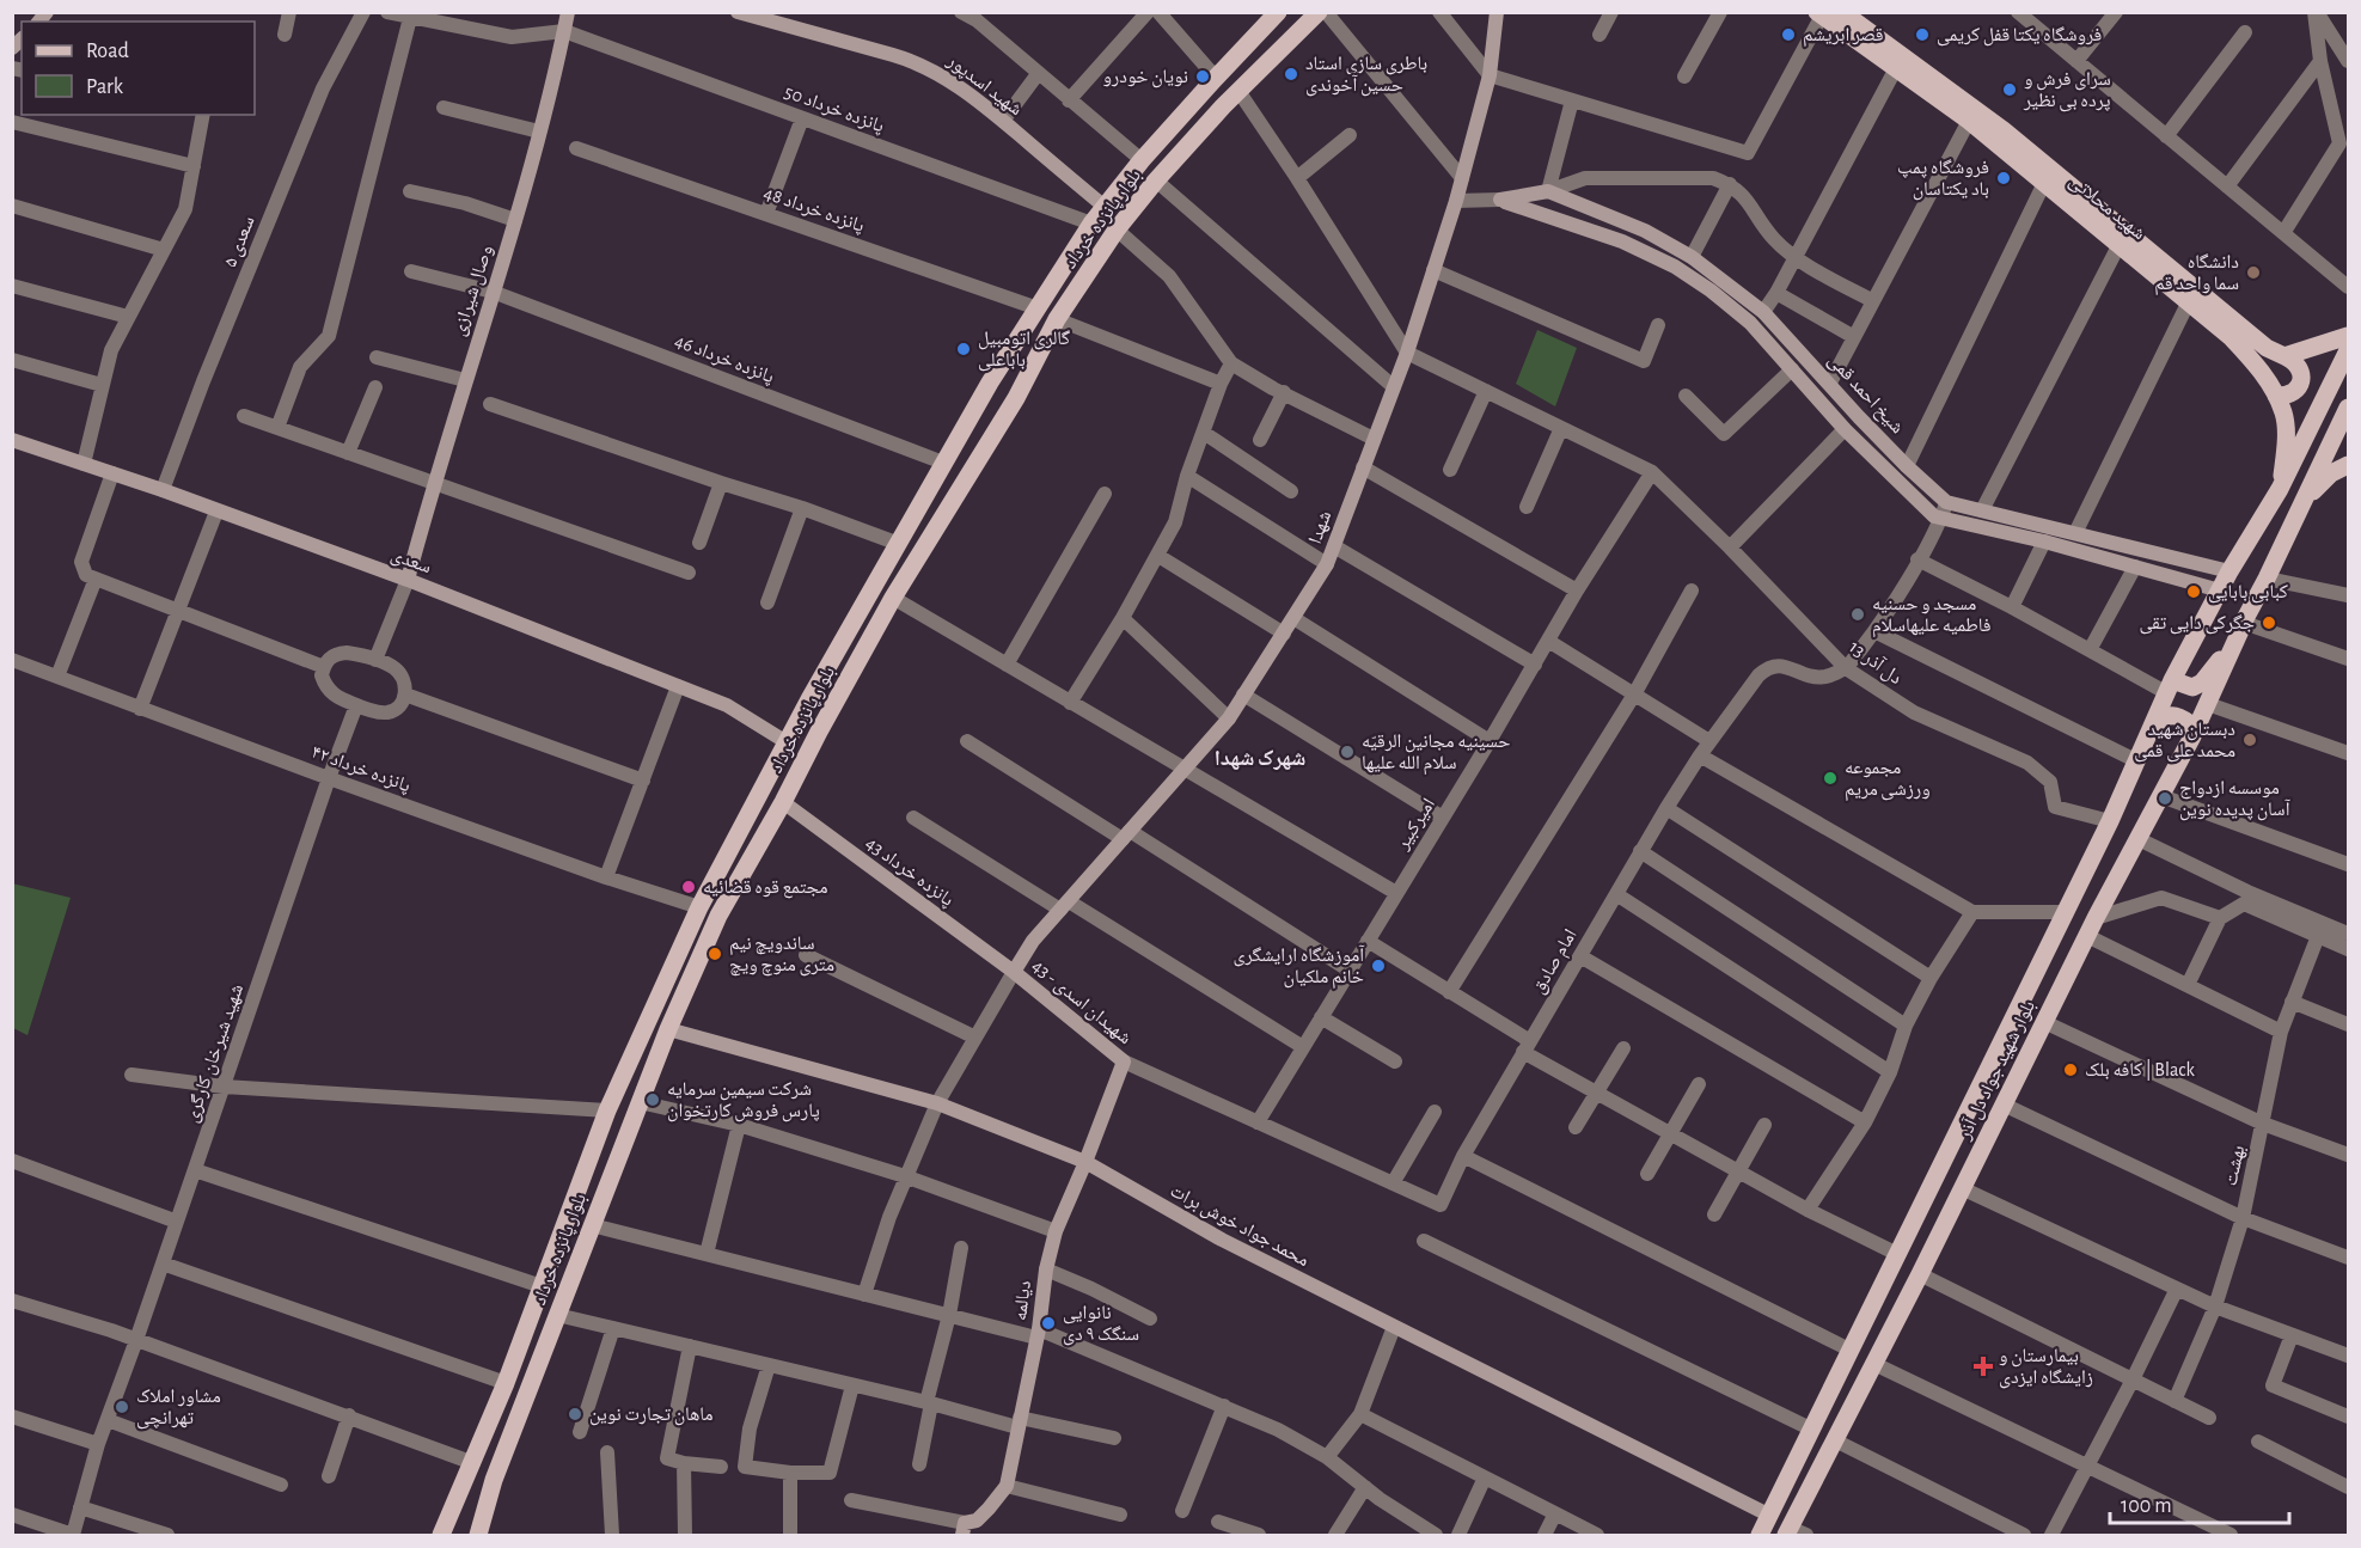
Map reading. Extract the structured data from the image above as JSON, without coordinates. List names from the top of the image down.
{
  "streets": {
    "main road": ["شهید محلاتی", "بلوار پانزده خرداد", "بلوار شهید جواد دل آذر"],
    "street": [
      "شهید اسدپور",
      "پانزده خرداد 50",
      "پانزده خرداد 48",
      "سعدی ۵",
      "وصال شیرازی",
      "پانزده خرداد 46",
      "شیخ احمد قمی",
      "شهدا",
      "سعدی",
      "دل آذر 13",
      "پانزده خرداد ۴۲",
      "امیرکبیر",
      "پانزده خرداد 43",
      "امام صادق",
      "شهیدان اسدی - 43",
      "شهید شیرخان کارگری",
      "بهشت",
      "محمد جواد خوش برات",
      "دیالمه"
    ]
  },
  "crossings": [
    ["شهید اسدپور", "بلوار پانزده خرداد"],
    ["پانزده خرداد 50", "بلوار پانزده خرداد"],
    ["پانزده خرداد 50", "وصال شیرازی"],
    ["شهید محلاتی", "بلوار شهید جواد دل آذر"],
    ["پانزده خرداد 48", "بلوار پانزده خرداد"],
    ["بلوار پانزده خرداد", "پانزده خرداد 46"],
    ["بلوار پانزده خرداد", "سعدی"],
    ["بلوار پانزده خرداد", "پانزده خرداد ۴۲"],
    ["بلوار پانزده خرداد", "پانزده خرداد 43"],
    ["بلوار پانزده خرداد", "محمد جواد خوش برات"],
    ["سعدی ۵", "سعدی"],
    ["وصال شیرازی", "پانزده خرداد 46"],
    ["وصال شیرازی", "سعدی"],
    ["شیخ احمد قمی", "شهدا"],
    ["شیخ احمد قمی", "بلوار شهید جواد دل آذر"],
    ["شهدا", "دل آذر 13"],
    ["شهدا", "پانزده خرداد 43"],
    ["شهدا", "شهیدان اسدی - 43"],
    ["دل آذر 13", "امیرکبیر"],
    ["دل آذر 13", "امام صادق"],
    ["دل آذر 13", "بلوار شهید جواد دل آذر"],
    ["پانزده خرداد ۴۲", "شهید شیرخان کارگری"],
    ["پانزده خرداد 43", "شهیدان اسدی - 43"],
    ["شهیدان اسدی - 43", "دیالمه"],
    ["بلوار شهید جواد دل آذر", "محمد جواد خوش برات"],
    ["محمد جواد خوش برات", "دیالمه"]
  ],
  "districts": ["شهرک شهدا"],
  "places": {
    "other": [
      "قصر ابریشم",
      "فروشگاه یکتا قفل کریمی",
      "باطری سازی استاد حسین آخوندی",
      "نویان خودرو",
      "سرای فرش و پرده بی نظیر",
      "فروشگاه پمپ باد یکتاسان",
      "دانشگاه سما واحد قم",
      "گالری اتومبیل باباعلی",
      "کبابی بابایی",
      "مسجد و حسنیه فاطمیه علیهاسلام",
      "جگرکی دایی تقی",
      "دبستان شهید محمد علی قمی",
      "حسینیه مجانین الرقیّه سلام الله علیها",
      "مجموعه ورزشی مریم",
      "موسسه ازدواج آسان پدیده نوین",
      "مجتمع قوه قضائیه",
      "ساندویچ نیم متری منوچ ویچ",
      "آموزشگاه ارایشگری خانم ملکیان",
      "کافه بلک | Black",
      "شرکت سیمین سرمایه پارس فروش کارتخوان",
      "نانوایی سنگک ۹ دی",
      "مشاور املاک تهرانچی",
      "ماهان تجارت نوین"
    ],
    "health": ["بیمارستان و زایشگاه ایزدی"]
  },
  "legend": ["Road", "Park"],
  "scale_bar": "100 m"
}
